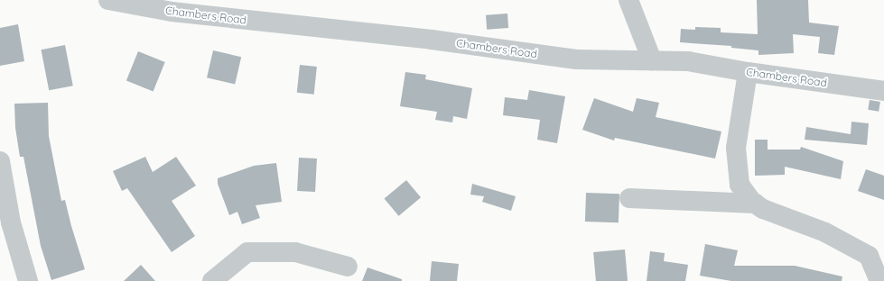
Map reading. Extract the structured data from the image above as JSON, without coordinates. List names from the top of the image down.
{
  "streets": {
    "street": ["Chambers Road"]
  }
}
